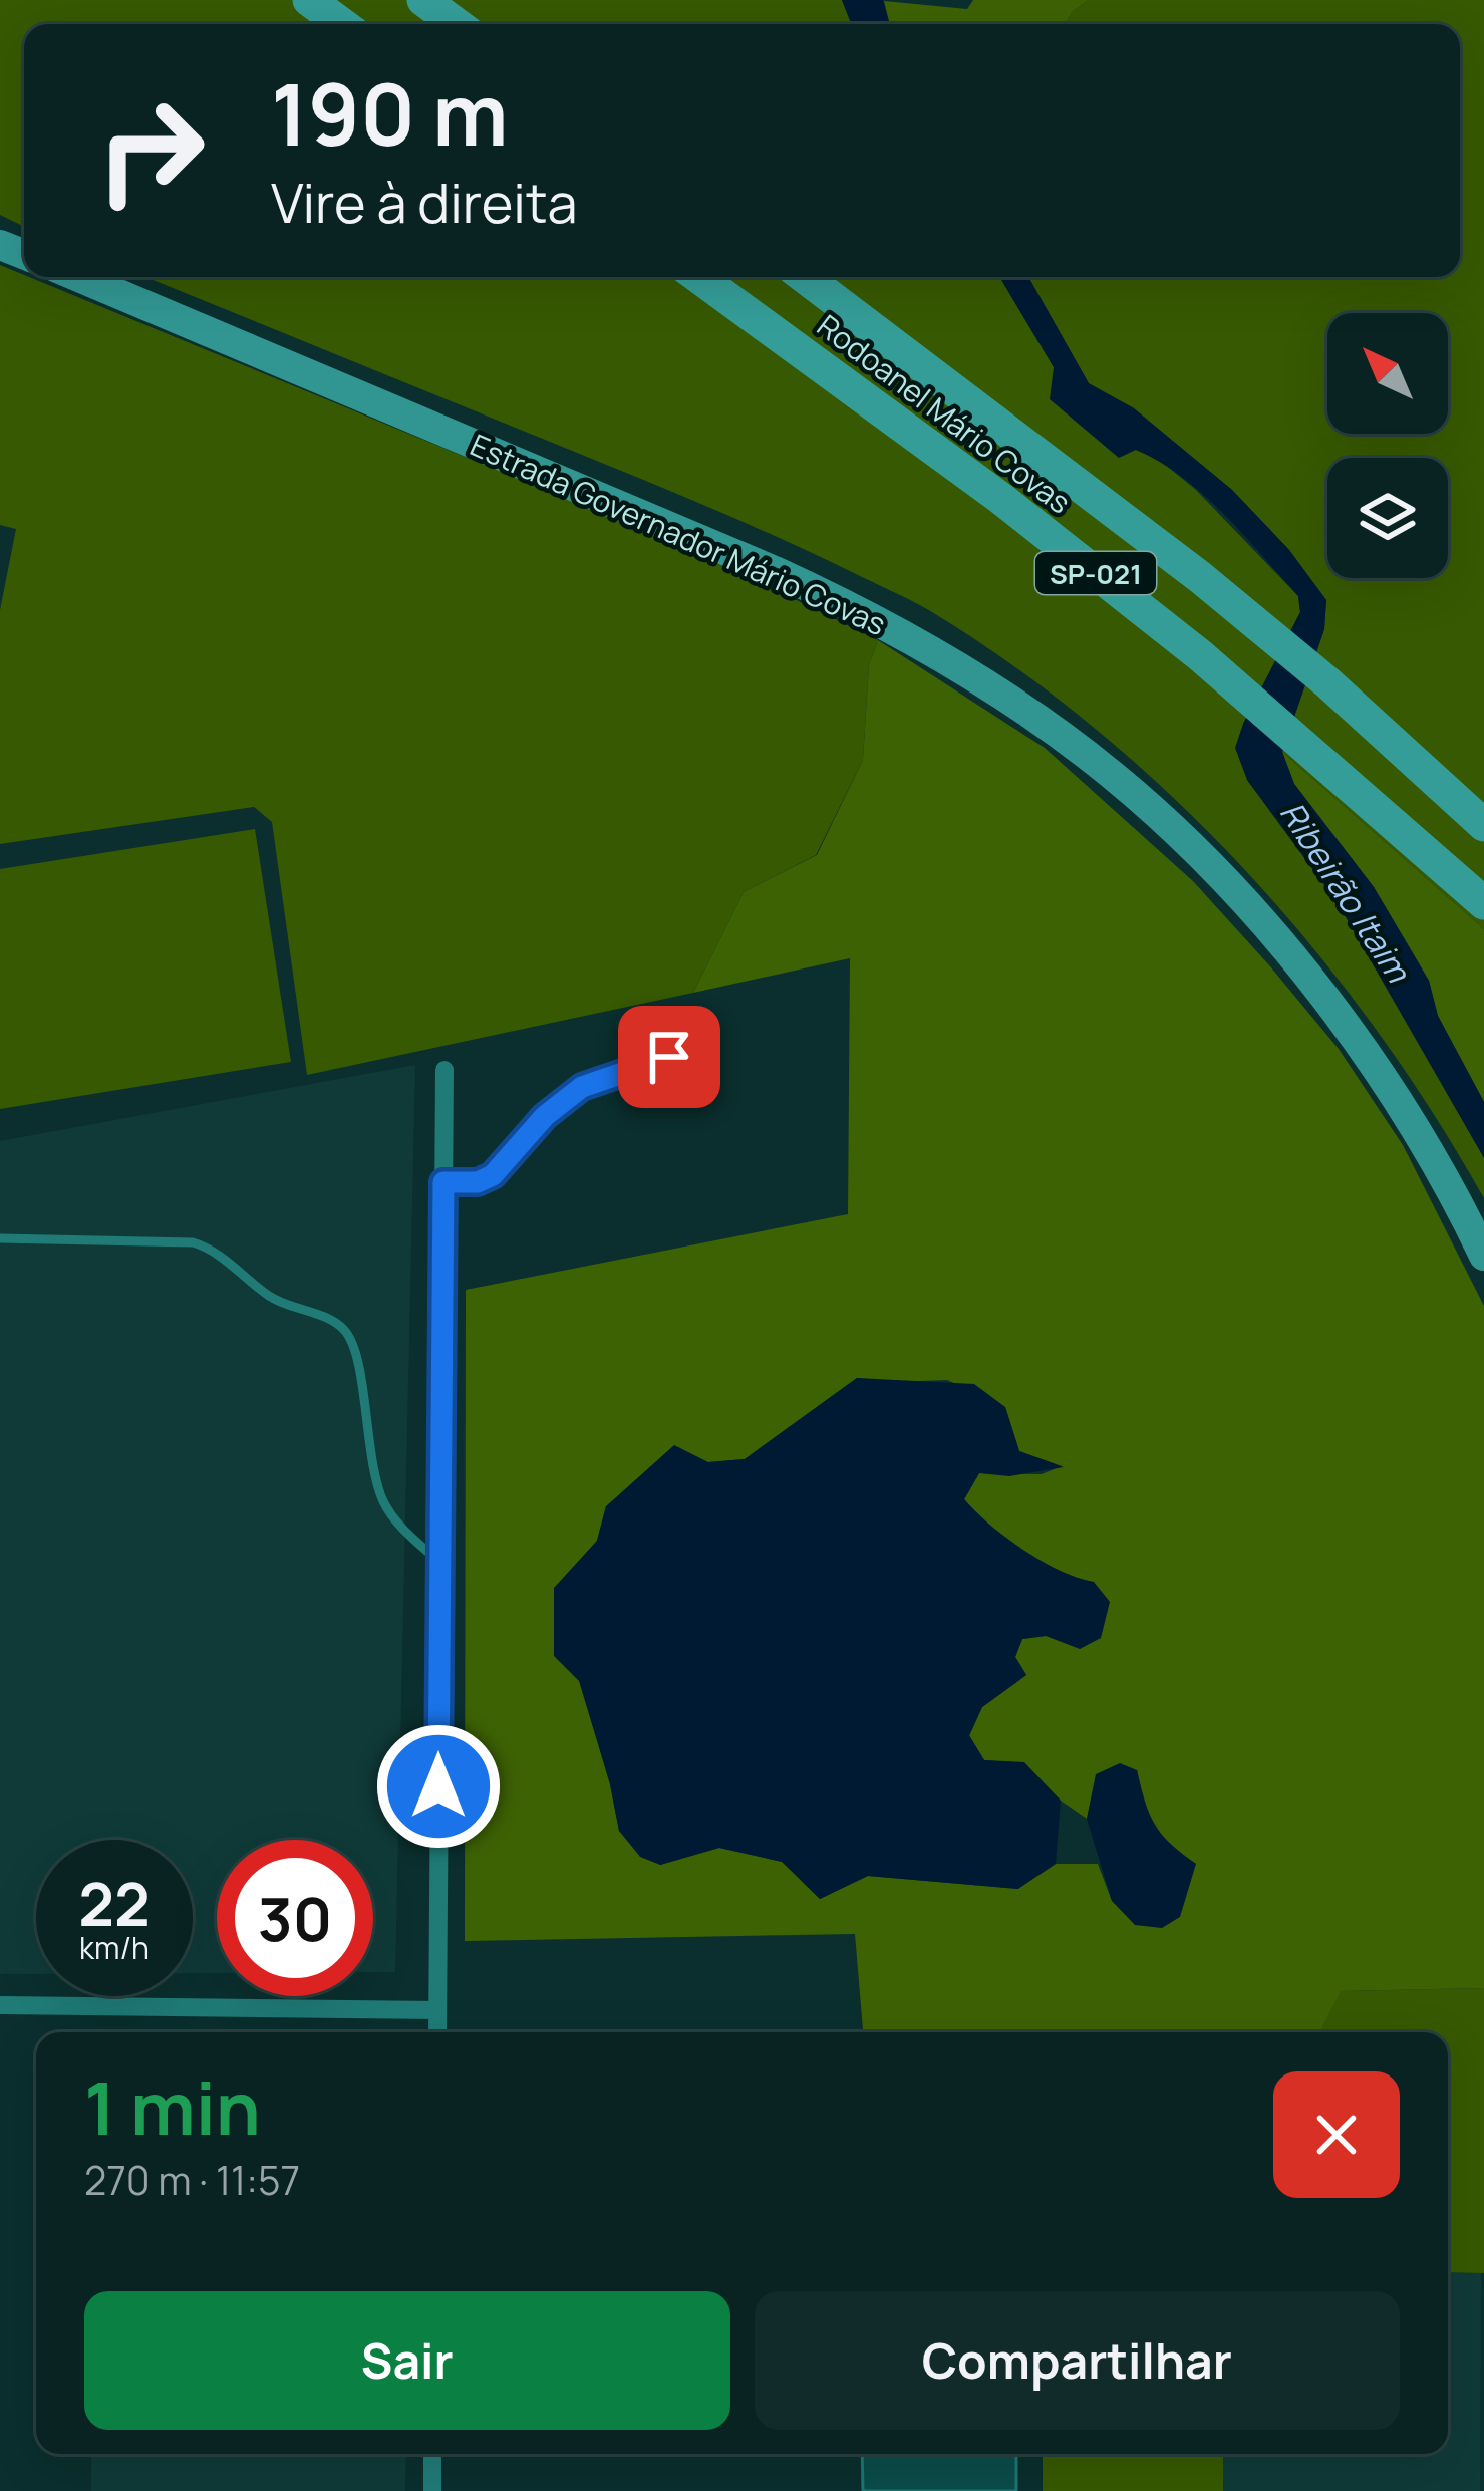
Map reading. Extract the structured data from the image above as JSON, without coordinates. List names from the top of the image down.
{
  "streets": {
    "highway": ["Rodoanel Mário Covas", "Estrada Governador Mário Covas", "SP-021"]
  },
  "water": ["Ribeirão Itaim"],
  "north": "top left",
  "page": {
    "turn": ["190 m", "Vire à direita"],
    "speed": "22 km/h",
    "limit": "30",
    "heading": ["1 min", "270 m · 11:57"],
    "buttons": ["Sair", "Compartilhar"]
  }
}
